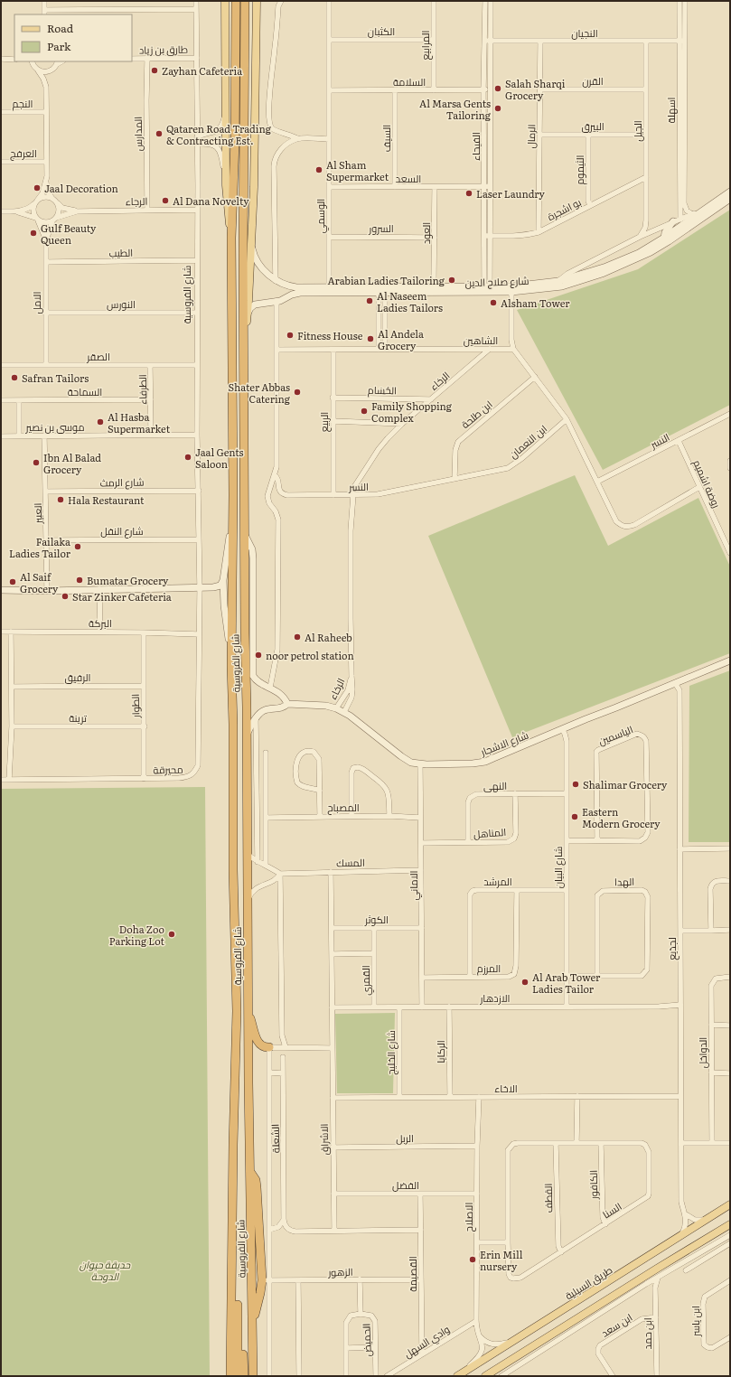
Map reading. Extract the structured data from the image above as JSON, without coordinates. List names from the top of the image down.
{
  "streets": {
    "highway": ["شارع الفروسية"],
    "main road": ["طريق السيلية"],
    "street": [
      "الكثبان",
      "النجيان",
      "المرابيع",
      "طارق بن زياد",
      "القرن",
      "السلامة",
      "النجم",
      "اسهلة",
      "البيرق",
      "الجيل",
      "المدارس",
      "الرمال",
      "السيف",
      "الفيحاء",
      "العرفج",
      "الثيموم",
      "السعد",
      "الرجاء",
      "بو اشجرة",
      "الوسمي",
      "السرور",
      "العود",
      "الطيب",
      "شارع صلاح الدين",
      "الامل",
      "النورس",
      "الشاهين",
      "الصقر",
      "الرخاء",
      "الطرفاء",
      "الحُسَام",
      "السماحة",
      "ابن طلحة",
      "الربيع",
      "موسى بن نصير",
      "النسر",
      "ابن النعمان",
      "شارع الرمث",
      "روضة اشميم",
      "العبير",
      "شارع النفل",
      "البركة",
      "الرفيق",
      "الطوار",
      "ترينة",
      "الياسمين",
      "شارع الاشجار",
      "محيرقة",
      "النهى",
      "المصباح",
      "المناهل",
      "المسك",
      "شارع البيان",
      "المرشد",
      "الهدا",
      "الاماني",
      "الكوثر",
      "لجذيع",
      "المرزم",
      "القمري",
      "الازدهار",
      "الركايا",
      "شارع الخليج",
      "الدواخل",
      "الاخاء",
      "الربل",
      "الشعلة",
      "الاشراق",
      "الفضل",
      "الكافور",
      "القطف",
      "السنا",
      "الاصلاح",
      "الزهور",
      "القصيمة",
      "ابن ياسر",
      "ابن سعد",
      "ابن حمد",
      "الحميض",
      "وادي السهل"
    ]
  },
  "crossings": [
    ["الكثبان", "المرابيع"],
    ["الكثبان", "الوسمي"],
    ["النجيان", "اسهلة"],
    ["النجيان", "الجيل"],
    ["النجيان", "الرمال"],
    ["النجيان", "الفيحاء"],
    ["المرابيع", "السلامة"],
    ["طارق بن زياد", "المدارس"],
    ["طارق بن زياد", "شارع الفروسية"],
    ["القرن", "الجيل"],
    ["القرن", "الرمال"],
    ["السلامة", "السيف"],
    ["السلامة", "الفيحاء"],
    ["السلامة", "الوسمي"],
    ["اسهلة", "شارع صلاح الدين"],
    ["البيرق", "الجيل"],
    ["البيرق", "الرمال"],
    ["البيرق", "الثيموم"],
    ["الجيل", "بو اشجرة"],
    ["الجيل", "شارع صلاح الدين"],
    ["المدارس", "الرجاء"],
    ["الرمال", "بو اشجرة"],
    ["السيف", "السعد"],
    ["الفيحاء", "السعد"],
    ["الفيحاء", "بو اشجرة"],
    ["الفيحاء", "شارع صلاح الدين"],
    ["الثيموم", "بو اشجرة"],
    ["السعد", "الوسمي"],
    ["السعد", "العود"],
    ["الرجاء", "شارع الفروسية"],
    ["الرجاء", "الامل"],
    ["الوسمي", "السرور"],
    ["الوسمي", "شارع صلاح الدين"],
    ["السرور", "العود"],
    ["الطيب", "شارع الفروسية"],
    ["الطيب", "الامل"],
    ["شارع صلاح الدين", "شارع الفروسية"],
    ["شارع صلاح الدين", "الشاهين"],
    ["شارع الفروسية", "النورس"],
    ["شارع الفروسية", "الصقر"],
    ["شارع الفروسية", "موسى بن نصير"],
    ["شارع الفروسية", "شارع الرمث"],
    ["شارع الفروسية", "شارع النفل"],
    ["شارع الفروسية", "البركة"],
    ["شارع الفروسية", "شارع الاشجار"],
    ["شارع الفروسية", "محيرقة"],
    ["الامل", "النورس"],
    ["الامل", "الصقر"],
    ["الشاهين", "الرخاء"],
    ["الشاهين", "الربيع"],
    ["الصقر", "الطرفاء"],
    ["الرخاء", "الحُسَام"],
    ["الرخاء", "النسر"],
    ["الرخاء", "شارع الاشجار"],
    ["الطرفاء", "السماحة"],
    ["الطرفاء", "موسى بن نصير"],
    ["الحُسَام", "الربيع"],
    ["ابن طلحة", "النسر"],
    ["ابن طلحة", "ابن النعمان"],
    ["الربيع", "النسر"],
    ["موسى بن نصير", "العبير"],
    ["النسر", "ابن النعمان"],
    ["النسر", "روضة اشميم"],
    ["شارع الرمث", "العبير"],
    ["العبير", "شارع النفل"],
    ["البركة", "الطوار"],
    ["البركة", "محيرقة"],
    ["الرفيق", "الطوار"],
    ["الطوار", "ترينة"],
    ["الطوار", "محيرقة"],
    ["الياسمين", "شارع البيان"],
    ["شارع الاشجار", "شارع البيان"],
    ["شارع الاشجار", "الاماني"],
    ["شارع الاشجار", "لجذيع"],
    ["النهى", "المناهل"],
    ["النهى", "شارع البيان"],
    ["المصباح", "الاماني"],
    ["المناهل", "الاماني"],
    ["المسك", "الاماني"],
    ["المسك", "الاشراق"],
    ["شارع البيان", "المرشد"],
    ["شارع البيان", "الهدا"],
    ["شارع البيان", "الازدهار"],
    ["المرشد", "المرزم"],
    ["الاماني", "الكوثر"],
    ["الاماني", "المرزم"],
    ["الاماني", "الازدهار"],
    ["الكوثر", "القمري"],
    ["الكوثر", "الاشراق"],
    ["لجذيع", "الازدهار"],
    ["لجذيع", "الاخاء"],
    ["لجذيع", "طريق السيلية"],
    ["القمري", "الازدهار"],
    ["القمري", "الاشراق"],
    ["الازدهار", "الركايا"],
    ["الازدهار", "شارع الخليج"],
    ["الازدهار", "الاشراق"],
    ["الركايا", "الاخاء"],
    ["شارع الخليج", "الاخاء"],
    ["الاخاء", "الاشراق"],
    ["الاخاء", "الاصلاح"],
    ["الربل", "الاشراق"],
    ["الربل", "الاصلاح"],
    ["الاشراق", "الفضل"],
    ["الفضل", "الاصلاح"],
    ["الفضل", "القصيمة"],
    ["الكافور", "السنا"],
    ["القطف", "السنا"],
    ["الاصلاح", "طريق السيلية"],
    ["الاصلاح", "وادي السهل"],
    ["الزهور", "القصيمة"],
    ["الزهور", "الحميض"],
    ["القصيمة", "وادي السهل"],
    ["ابن سعد", "ابن حمد"]
  ],
  "parks": ["حديقة حيوان الدوحة"],
  "places": [
    "Zayhan Cafeteria",
    "Salah Sharqi Grocery",
    "Al Marsa Gents Tailoring",
    "Qataren Road Trading & Contracting Est.",
    "Al Sham Supermarket",
    "Jaal Decoration",
    "Laser Laundry",
    "Al Dana Novelty",
    "Gulf Beauty Queen",
    "Arabian Ladies Tailoring",
    "Al Naseem Ladies Tailors",
    "Alsham Tower",
    "Fitness House",
    "Al Andela Grocery",
    "Safran Tailors",
    "Shater Abbas Catering",
    "Family Shopping Complex",
    "Al Hasba Supermarket",
    "Jaal Gents Saloon",
    "Ibn Al Balad Grocery",
    "Hala Restaurant",
    "Failaka Ladies Tailor",
    "Bumatar Grocery",
    "Al Saif Grocery",
    "Star Zinker Cafeteria",
    "Al Raheeb",
    "noor petrol station",
    "Shalimar Grocery",
    "Eastern Modern Grocery",
    "Doha Zoo Parking Lot",
    "Al Arab Tower Ladies Tailor",
    "Erin Mill nursery"
  ],
  "legend": ["Road", "Park"]
}
